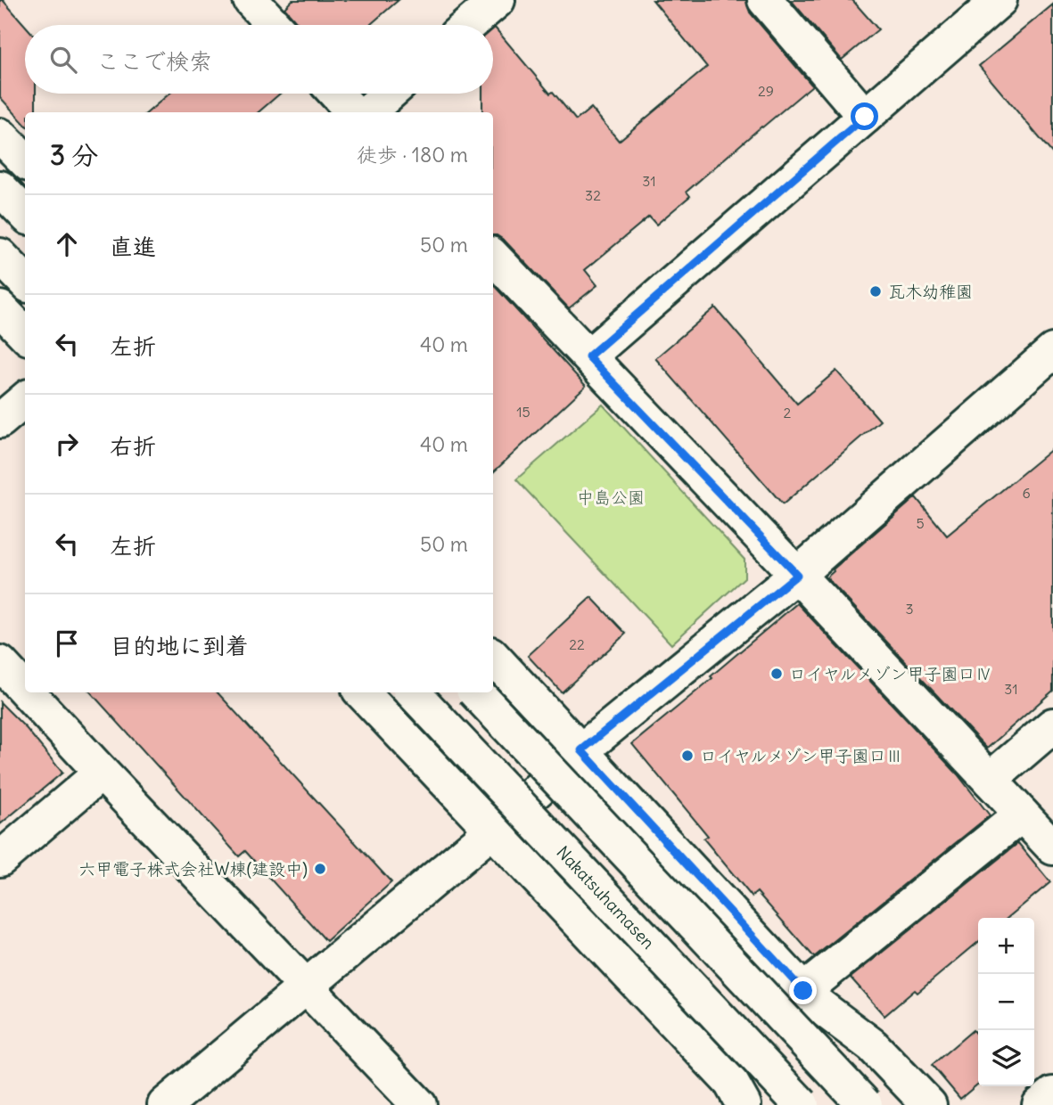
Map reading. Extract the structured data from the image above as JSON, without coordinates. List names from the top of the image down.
{
  "streets": {
    "street": ["Nakatsuhamasen"]
  },
  "parks": ["中島公園"],
  "places": [
    "瓦木幼稚園",
    "ロイヤルメゾン甲子園口Ⅳ",
    "ロイヤルメゾン甲子園口Ⅲ",
    "六甲電子株式会社W棟(建設中)"
  ],
  "house_numbers": [
    "29",
    "31",
    "32",
    "15",
    "2",
    "6",
    "5",
    "3",
    "22",
    "31"
  ],
  "page": {
    "search": "ここで検索",
    "heading": ["3 分", "徒歩 · 180 m"],
    "list": [
      ["直進", "50 m"],
      ["左折", "40 m"],
      ["右折", "40 m"],
      ["左折", "50 m"],
      "目的地に到着"
    ],
    "map_buttons": ["+", "−"]
  }
}
